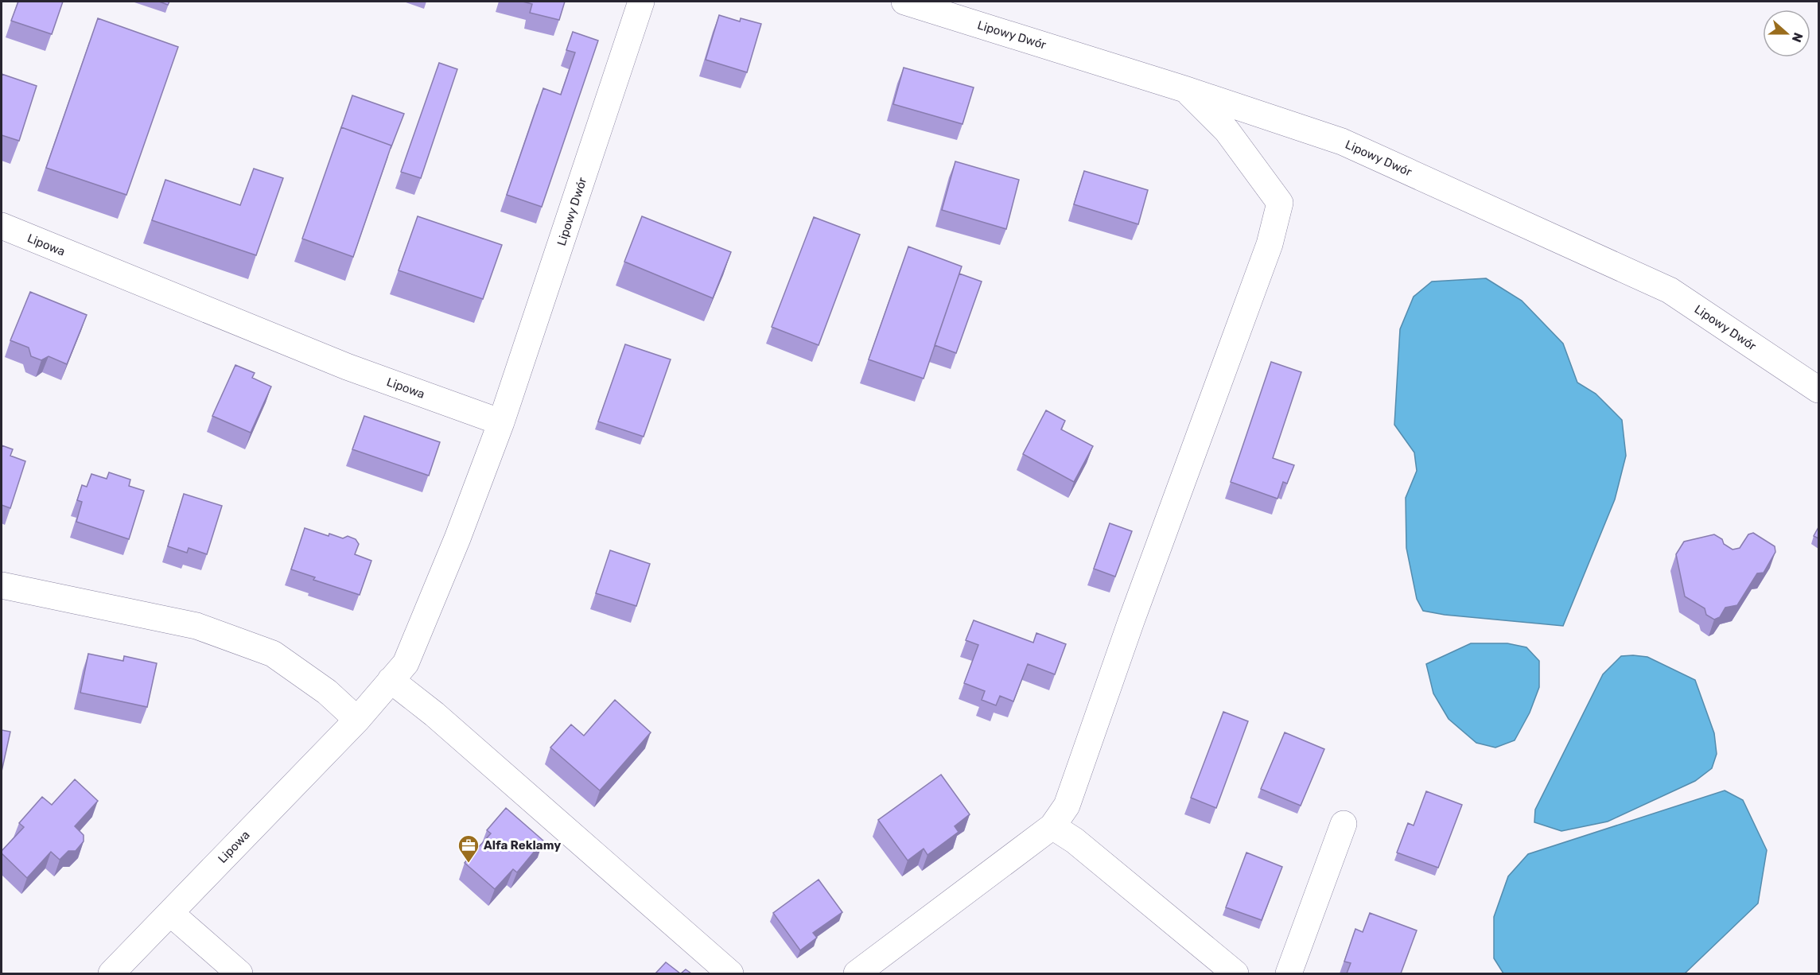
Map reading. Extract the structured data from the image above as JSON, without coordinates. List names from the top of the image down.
{
  "streets": {
    "street": ["Lipowy Dwór", "Lipowa"]
  },
  "crossings": [
    ["Lipowy Dwór", "Lipowa"]
  ],
  "places": {
    "office": ["Alfa Reklamy"]
  },
  "north": "right"
}
